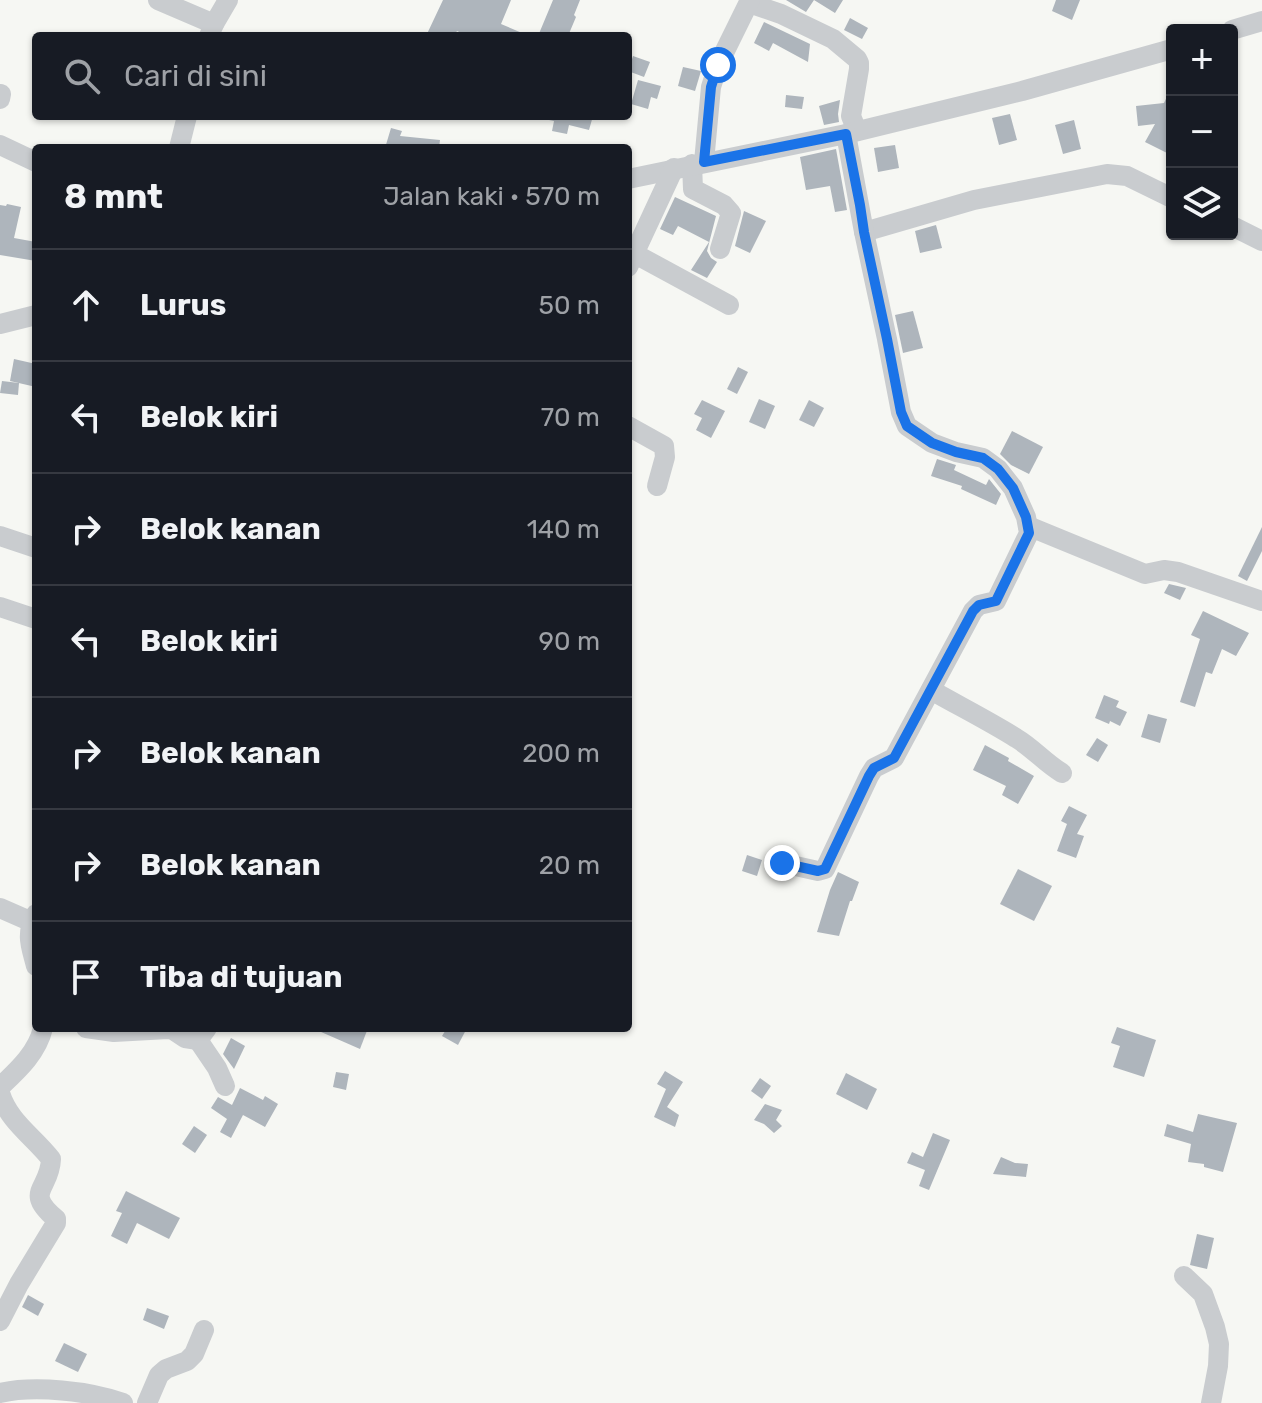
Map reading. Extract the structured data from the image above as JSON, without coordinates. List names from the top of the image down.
{
  "page": {
    "map_buttons": ["+", "−"],
    "search": "Cari di sini",
    "heading": ["8 mnt", "Jalan kaki · 570 m"],
    "list": [
      ["Lurus", "50 m"],
      ["Belok kiri", "70 m"],
      ["Belok kanan", "140 m"],
      ["Belok kiri", "90 m"],
      ["Belok kanan", "200 m"],
      ["Belok kanan", "20 m"],
      "Tiba di tujuan"
    ]
  }
}
